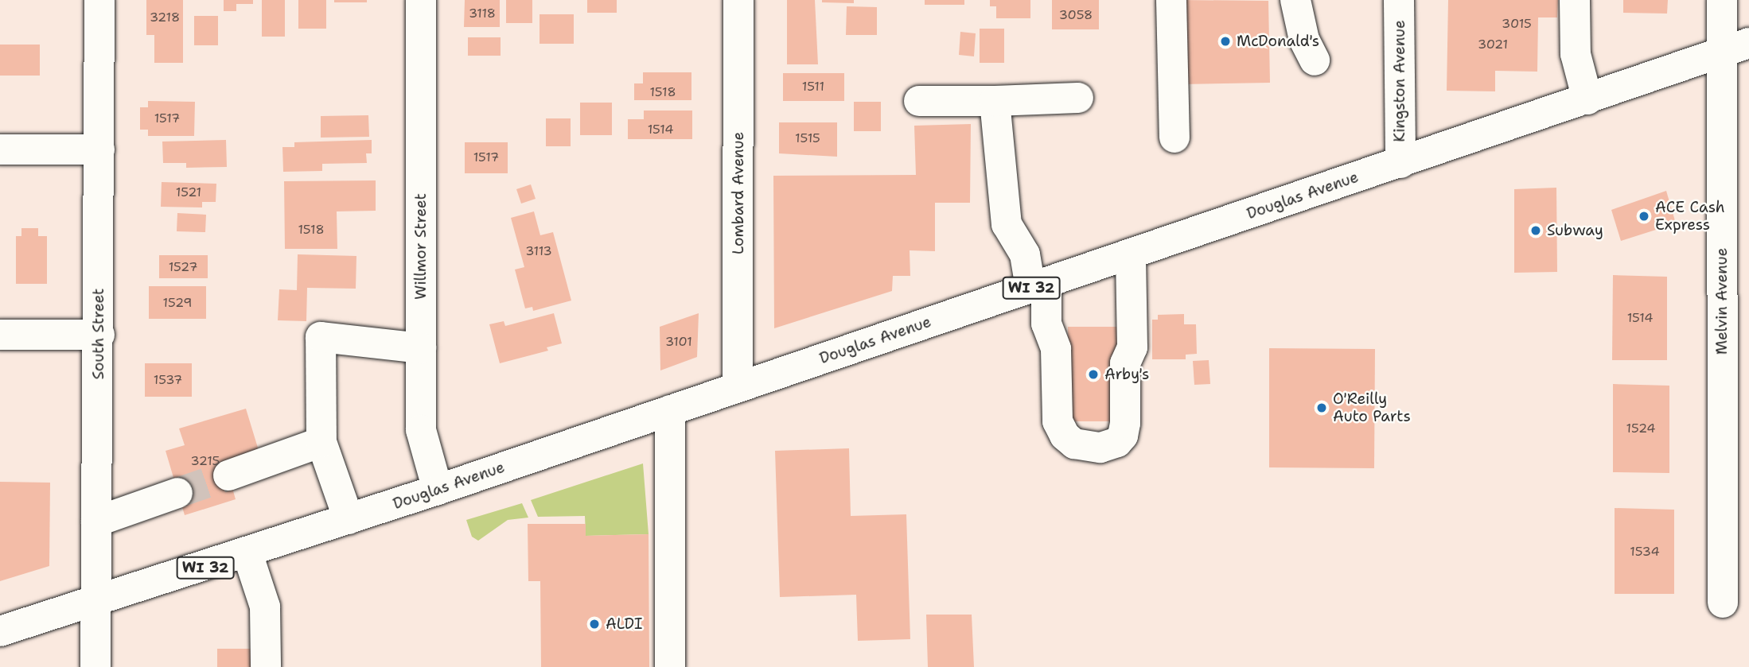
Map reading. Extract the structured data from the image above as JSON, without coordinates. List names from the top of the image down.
{
  "streets": {
    "street": [
      "Kingston Avenue",
      "Lombard Avenue",
      "Douglas Avenue",
      "Willmor Street",
      "WI 32",
      "Melvin Avenue",
      "South Street"
    ]
  },
  "crossings": [
    ["Kingston Avenue", "Douglas Avenue"],
    ["Lombard Avenue", "Douglas Avenue"],
    ["Douglas Avenue", "Willmor Street"],
    ["Douglas Avenue", "Melvin Avenue"],
    ["Douglas Avenue", "South Street"]
  ],
  "places": [
    "McDonald's",
    "ACE Cash Express",
    "Subway",
    "Arby's",
    "O'Reilly Auto Parts",
    "ALDI"
  ],
  "house_numbers": [
    "3118",
    "3058",
    "3218",
    "3015",
    "3021",
    "1511",
    "1518",
    "1517",
    "1514",
    "1515",
    "1517",
    "1521",
    "1518",
    "3113",
    "1527",
    "1529",
    "1514",
    "3101",
    "1537",
    "1524",
    "3215",
    "1534"
  ]
}
